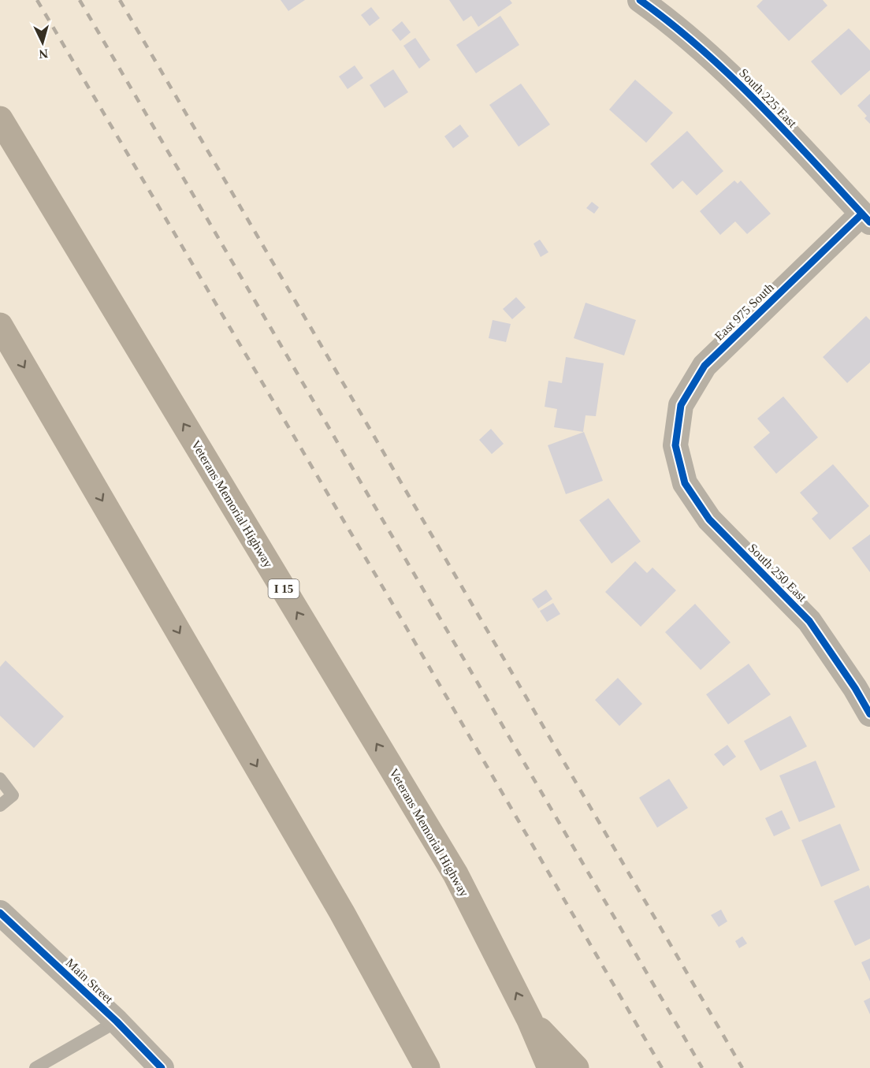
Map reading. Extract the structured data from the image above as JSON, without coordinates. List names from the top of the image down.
{
  "streets": {
    "highway": ["Veterans Memorial Highway", "I 15"],
    "street": [
      "South 225 East",
      "East 975 South",
      "South 250 East",
      "Main Street"
    ]
  },
  "crossings": [
    ["South 225 East", "East 975 South"],
    ["East 975 South", "South 250 East"]
  ],
  "north": "bottom"
}
